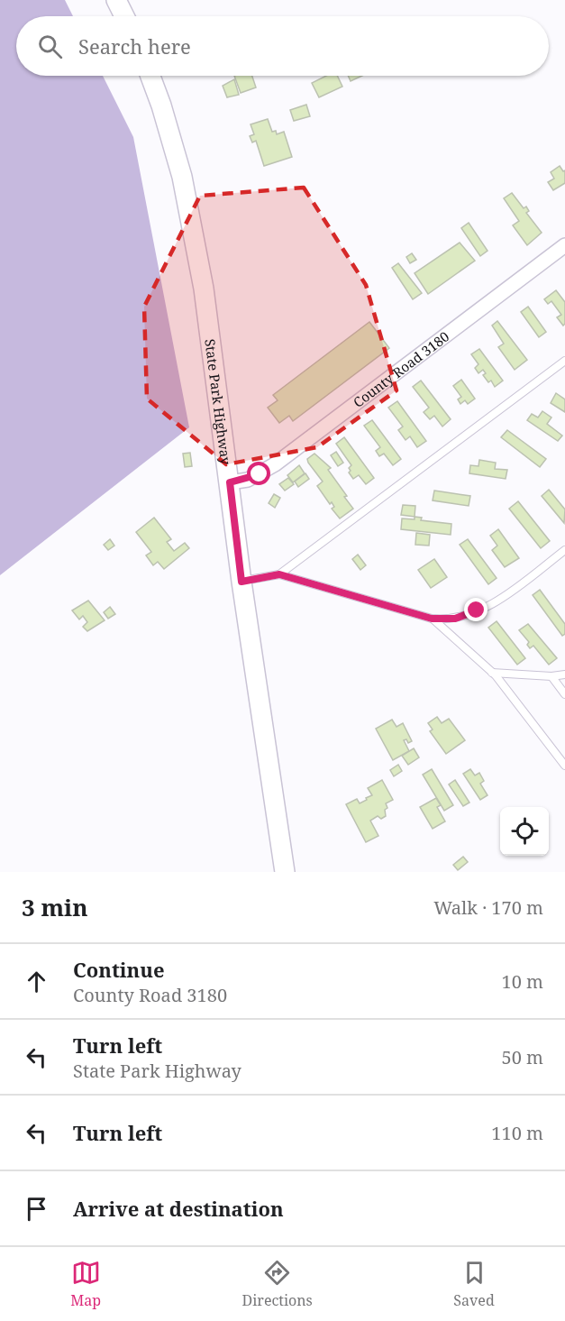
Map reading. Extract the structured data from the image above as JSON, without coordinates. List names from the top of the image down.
{
  "streets": {
    "main road": ["State Park Highway"],
    "street": ["County Road 3180"]
  },
  "crossings": [
    ["County Road 3180", "State Park Highway"]
  ],
  "page": {
    "search": "Search here",
    "heading": ["3 min", "Walk · 170 m"],
    "list": [
      ["Continue", "County Road 3180", "10 m"],
      ["Turn left", "State Park Highway", "50 m"],
      ["Turn left", "110 m"],
      "Arrive at destination"
    ],
    "nav": ["Map", "Directions", "Saved"]
  }
}
